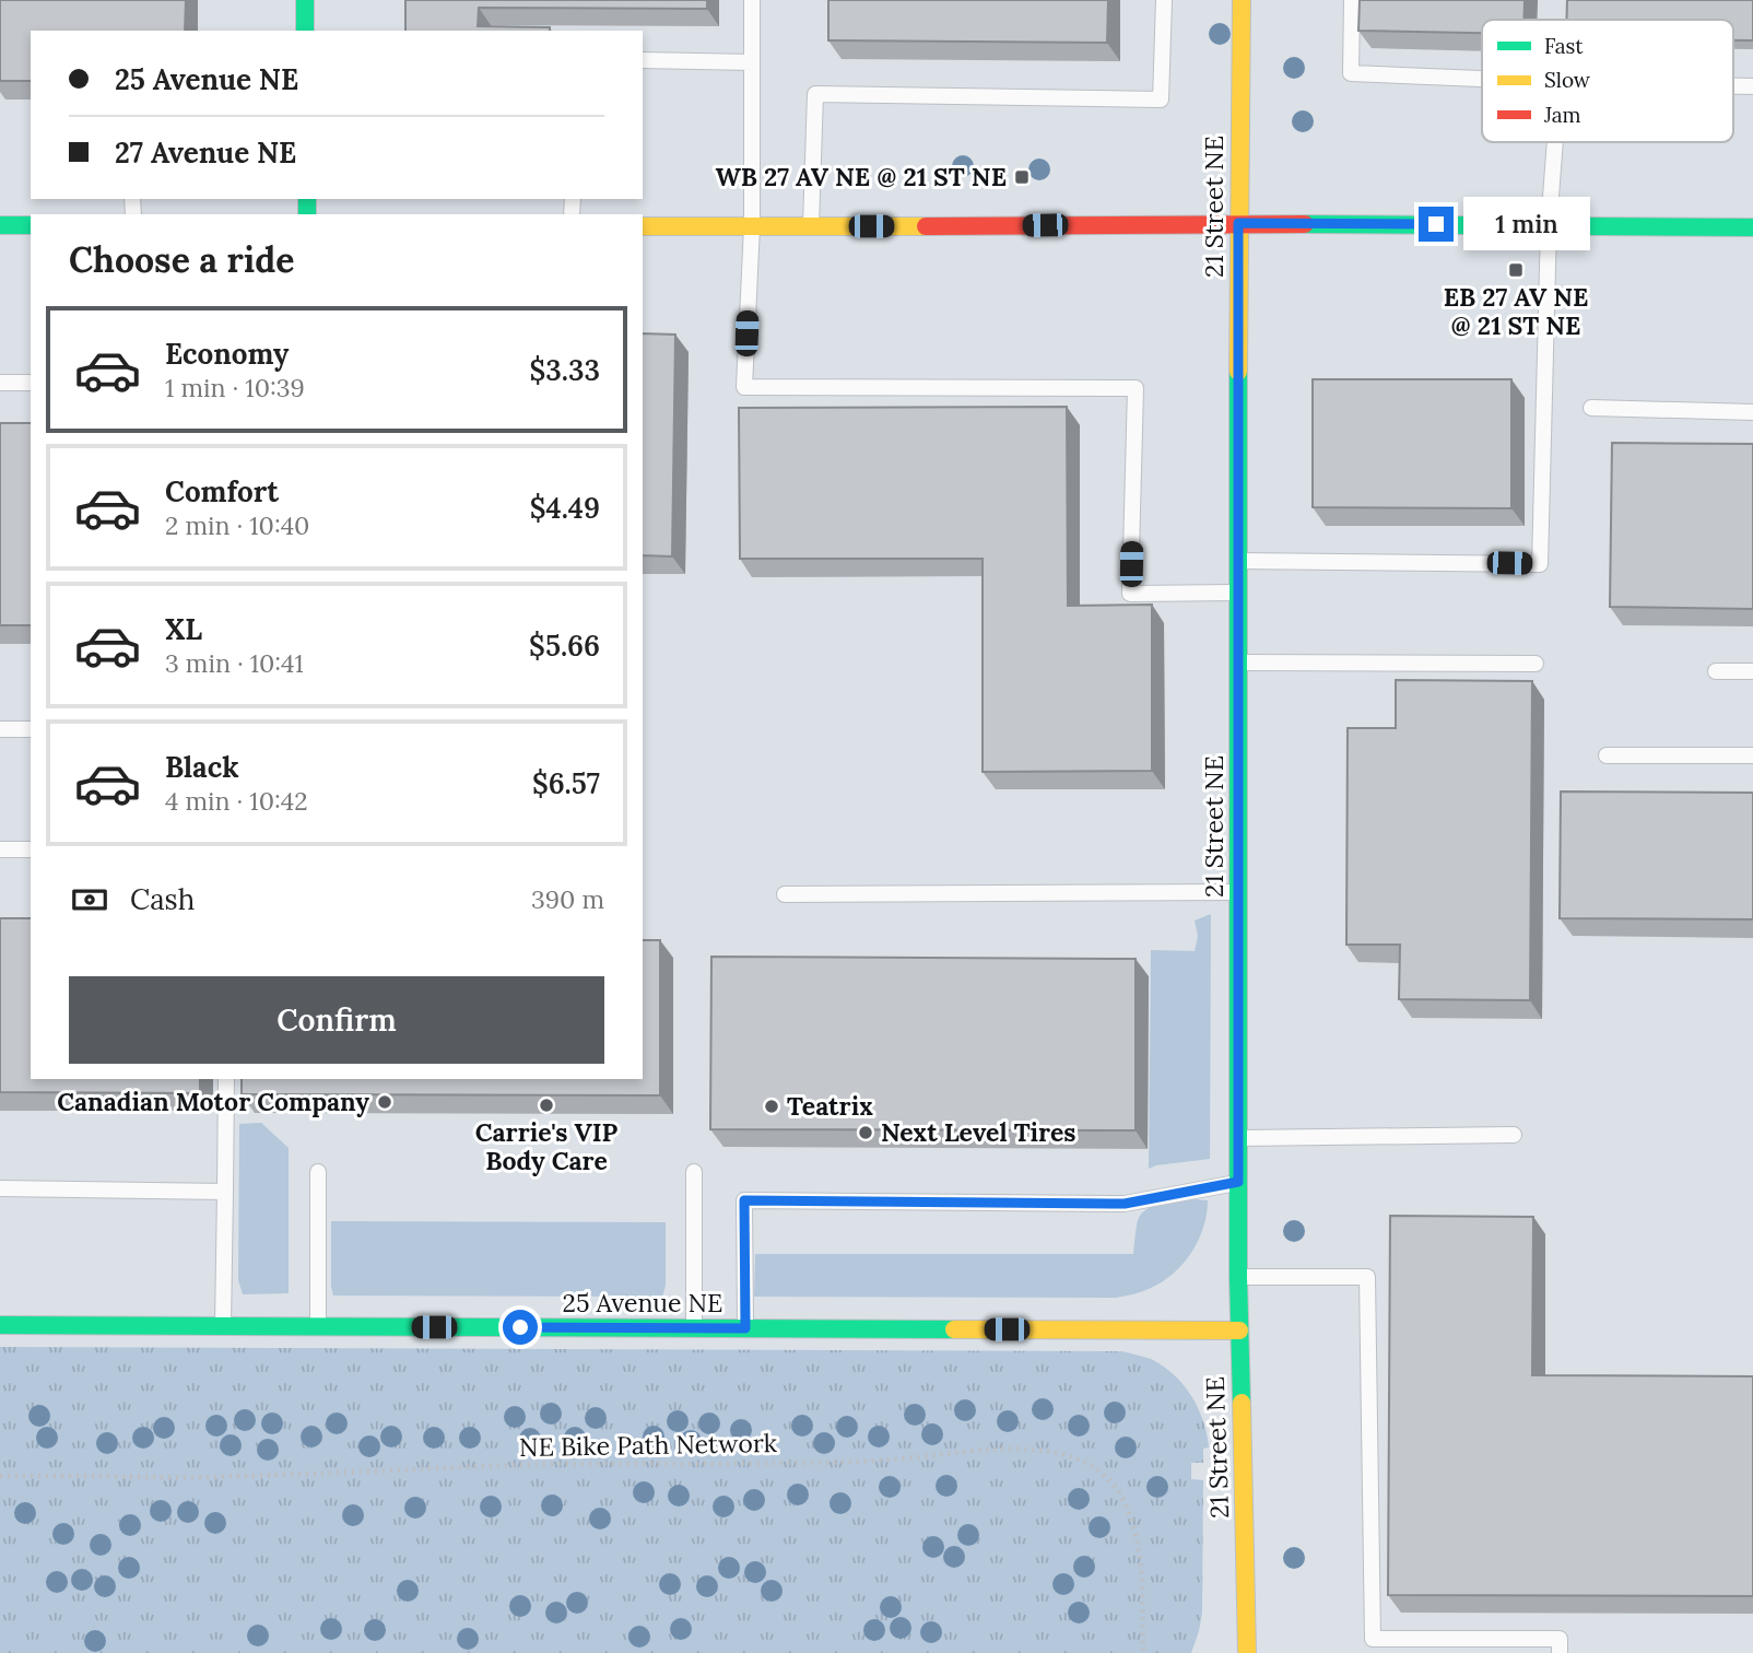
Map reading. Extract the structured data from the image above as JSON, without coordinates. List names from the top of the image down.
{
  "streets": {
    "street": ["21 Street NE", "25 Avenue NE"],
    "path": ["NE Bike Path Network"]
  },
  "crossings": [
    ["21 Street NE", "25 Avenue NE"]
  ],
  "places": {
    "transit": ["WB 27 AV NE @ 21 ST NE", "EB 27 AV NE @ 21 ST NE"],
    "other": [
      "Canadian Motor Company",
      "Carrie's VIP Body Care",
      "Teatrix",
      "Next Level Tires"
    ]
  },
  "legend": ["Fast", "Slow", "Jam"],
  "page": {
    "banner": ["25 Avenue NE", "27 Avenue NE"],
    "bubble": "1 min",
    "heading": "Choose a ride",
    "list": [
      {
        "name": "Economy",
        "note": "1 min · 10:39",
        "value": "$3.33"
      },
      {
        "name": "Comfort",
        "note": "2 min · 10:40",
        "value": "$4.49"
      },
      {
        "name": "XL",
        "note": "3 min · 10:41",
        "value": "$5.66"
      },
      {
        "name": "Black",
        "note": "4 min · 10:42",
        "value": "$6.57"
      }
    ],
    "pay": ["Cash", "390 m"],
    "buttons": "Confirm"
  }
}
